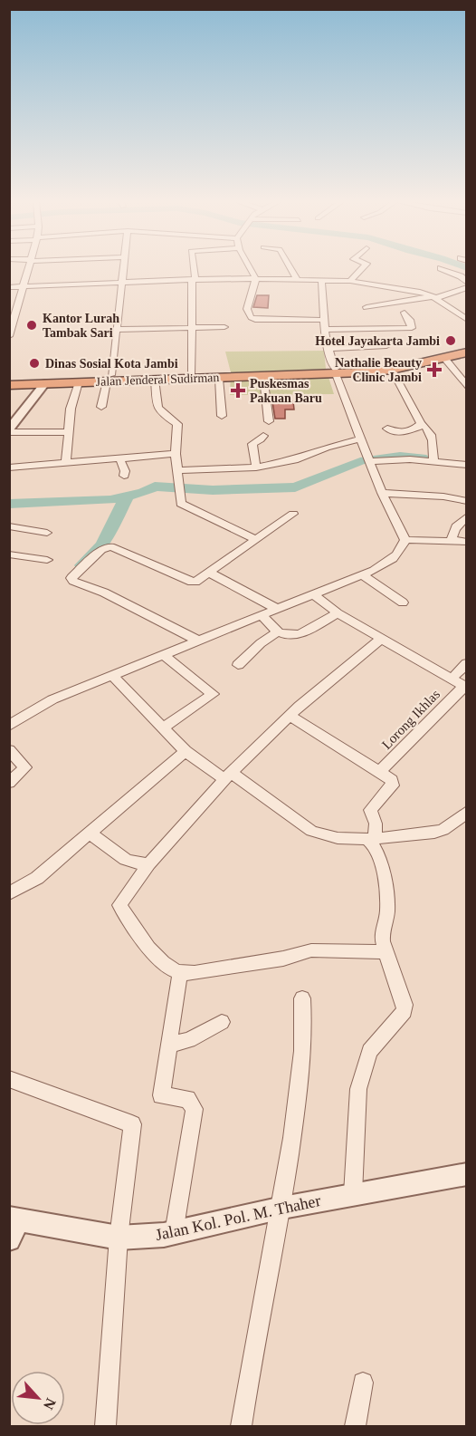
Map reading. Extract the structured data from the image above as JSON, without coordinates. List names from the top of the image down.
{
  "streets": {
    "highway": ["Jalan Jenderal Sudirman"],
    "street": ["Lorong Ikhlas", "Jalan Kol. Pol. M. Thaher"]
  },
  "places": {
    "other": ["Kantor Lurah Tambak Sari", "Hotel Jayakarta Jambi", "Dinas Sosial Kota Jambi"],
    "health": ["Nathalie Beauty Clinic Jambi", "Puskesmas Pakuan Baru"]
  },
  "north": "bottom right"
}
